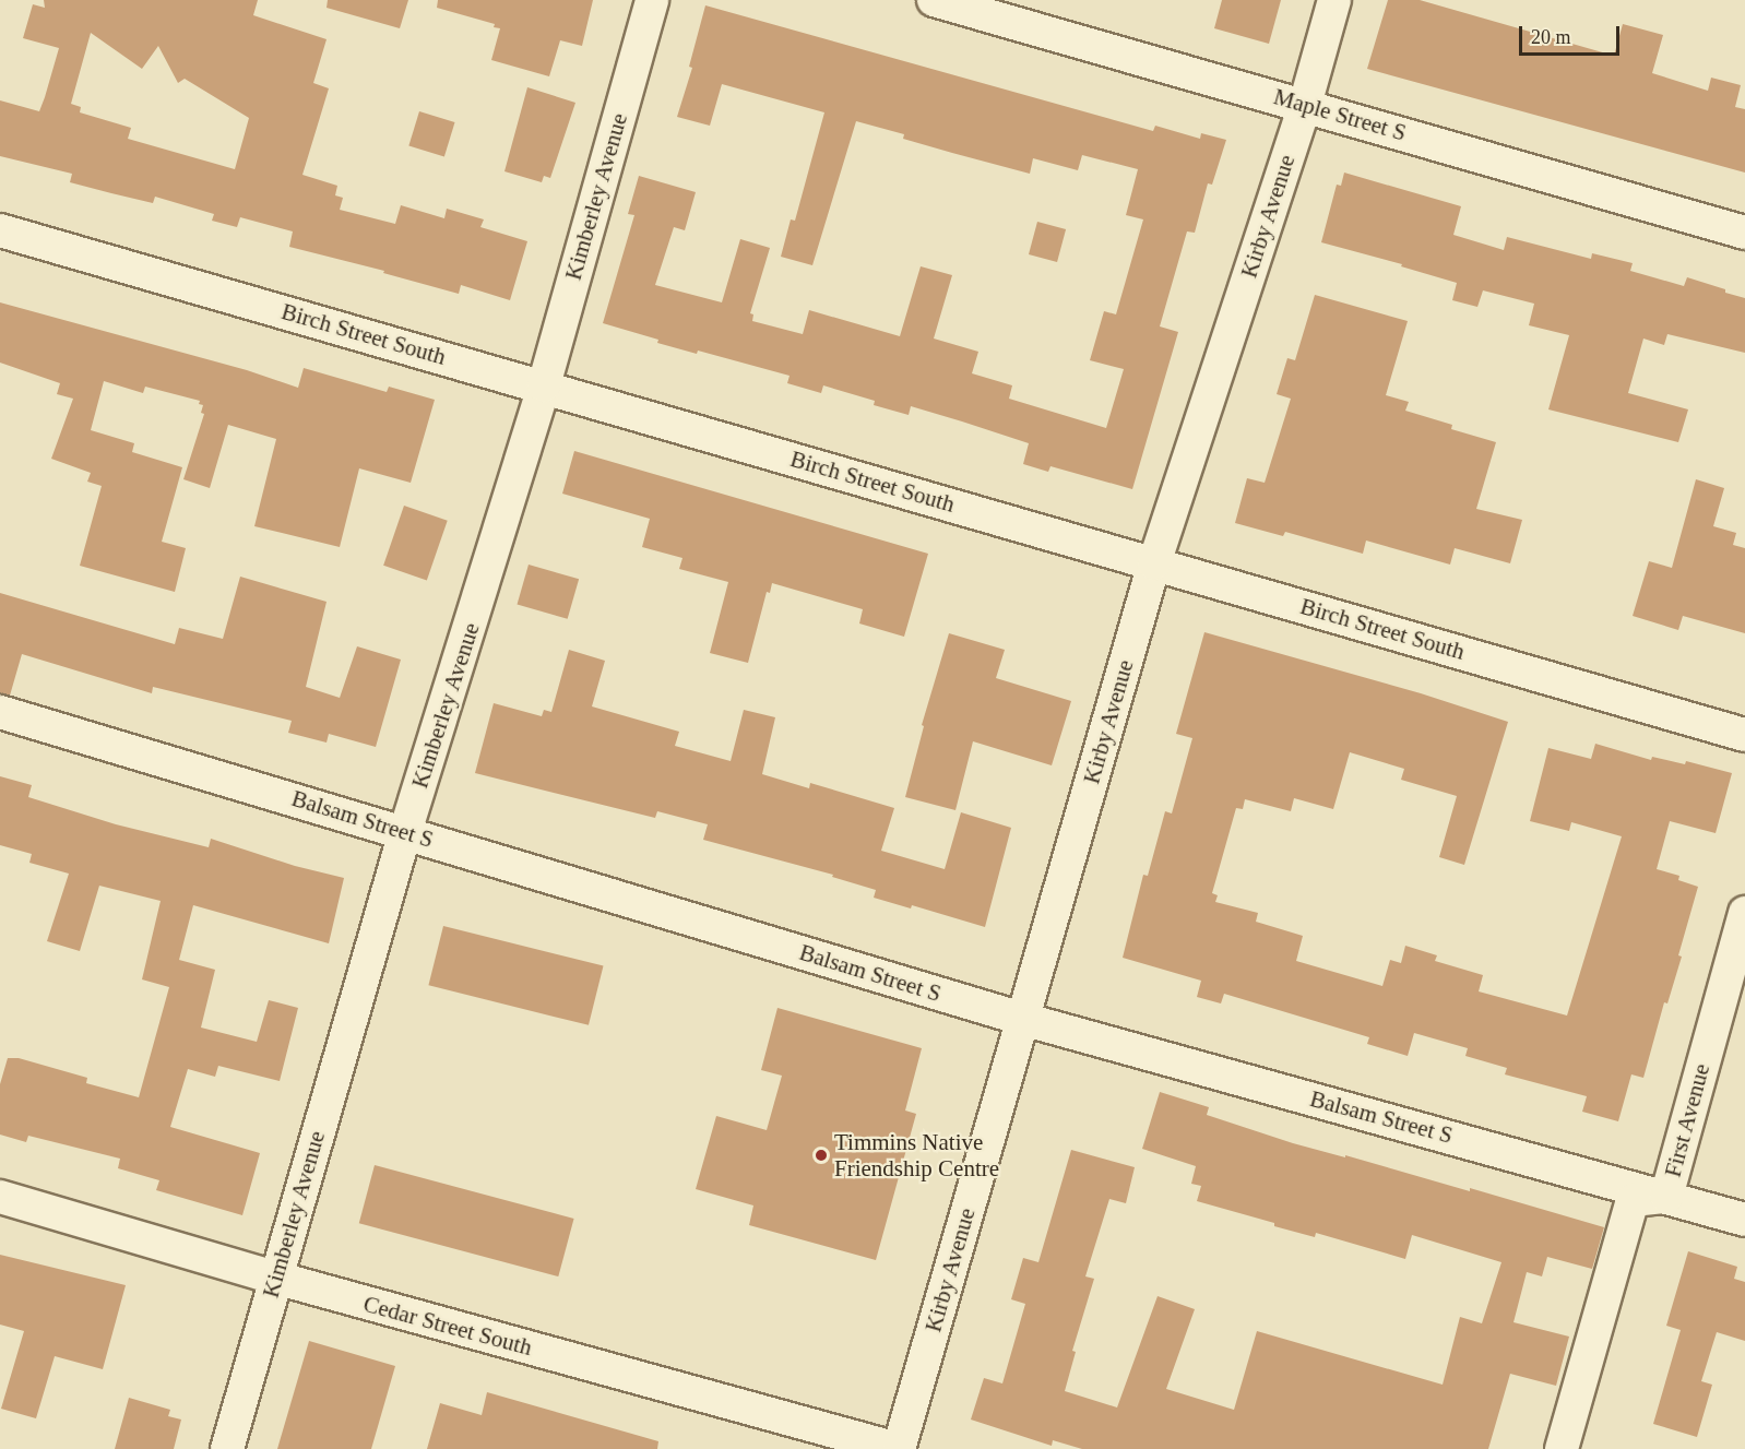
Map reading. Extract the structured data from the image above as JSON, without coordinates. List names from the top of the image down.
{
  "streets": {
    "street": [
      "Maple Street S",
      "Kimberley Avenue",
      "Kirby Avenue",
      "Birch Street South",
      "Balsam Street S",
      "First Avenue",
      "Cedar Street South"
    ]
  },
  "crossings": [
    ["Maple Street S", "Kirby Avenue"],
    ["Kimberley Avenue", "Birch Street South"],
    ["Kimberley Avenue", "Balsam Street S"],
    ["Kimberley Avenue", "Cedar Street South"],
    ["Kirby Avenue", "Birch Street South"],
    ["Kirby Avenue", "Balsam Street S"],
    ["Kirby Avenue", "Cedar Street South"],
    ["Balsam Street S", "First Avenue"]
  ],
  "places": ["Timmins Native Friendship Centre"],
  "scale_bar": "20 m"
}
